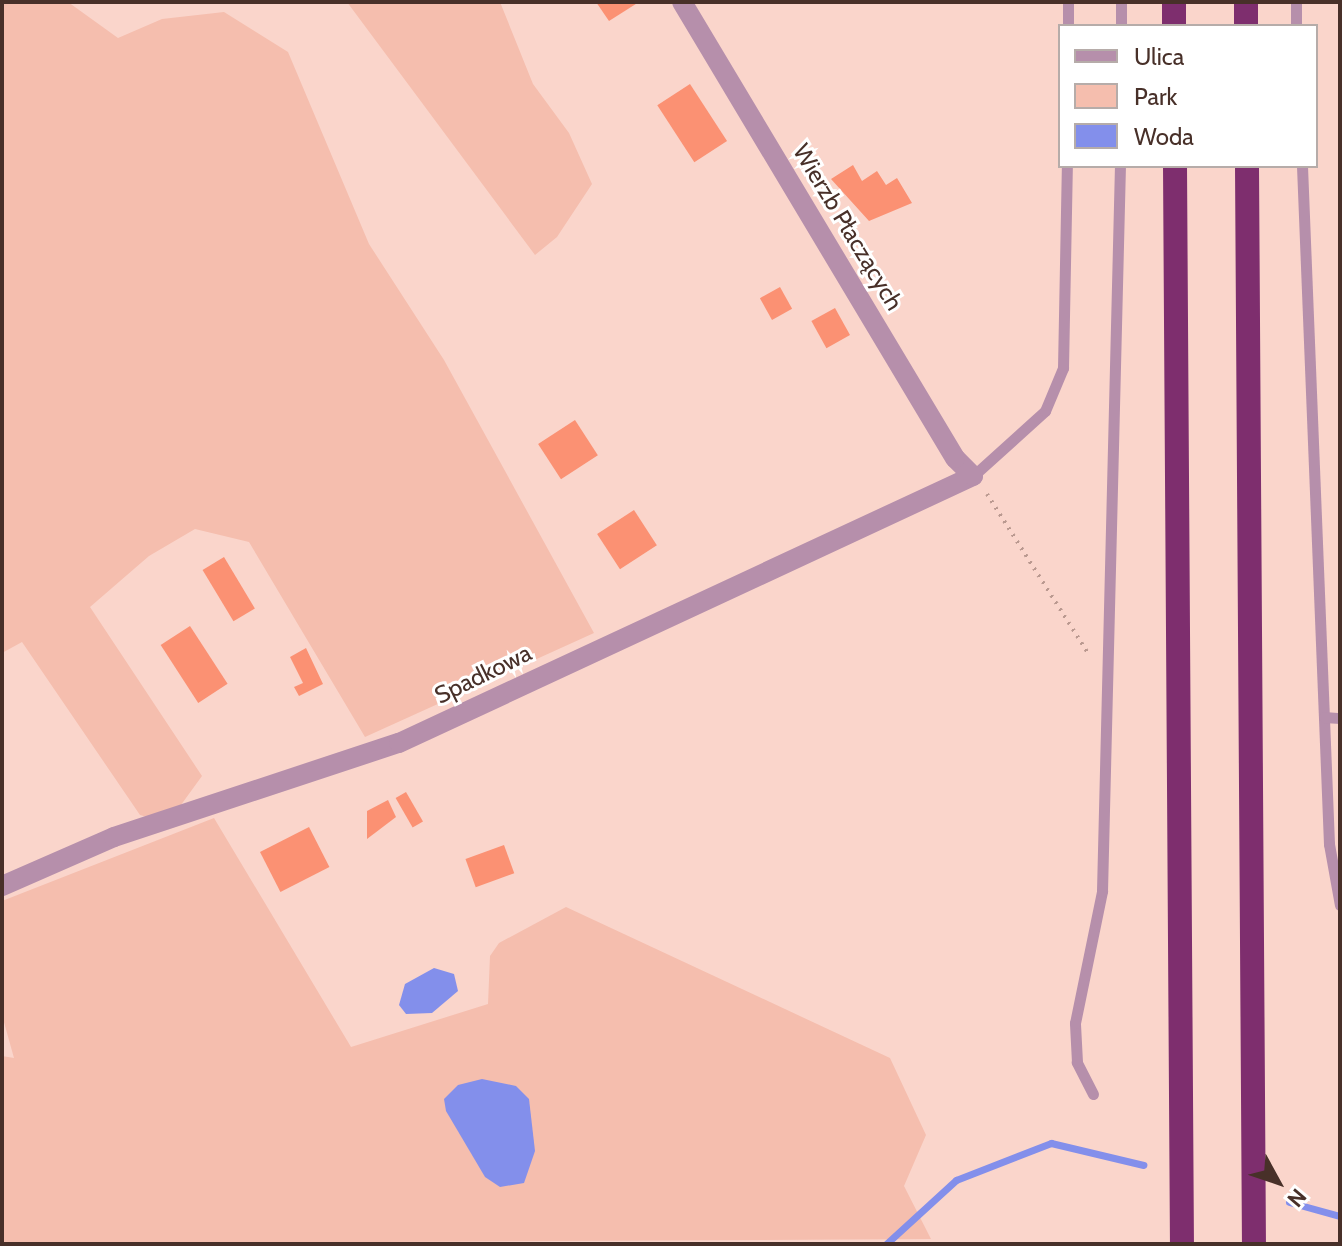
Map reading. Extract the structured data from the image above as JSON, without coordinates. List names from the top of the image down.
{
  "streets": {
    "street": ["Wierzb Płaczących", "Spadkowa"]
  },
  "crossings": [
    ["Wierzb Płaczących", "Spadkowa"]
  ],
  "legend": ["Ulica", "Park", "Woda"],
  "north": "bottom right"
}
